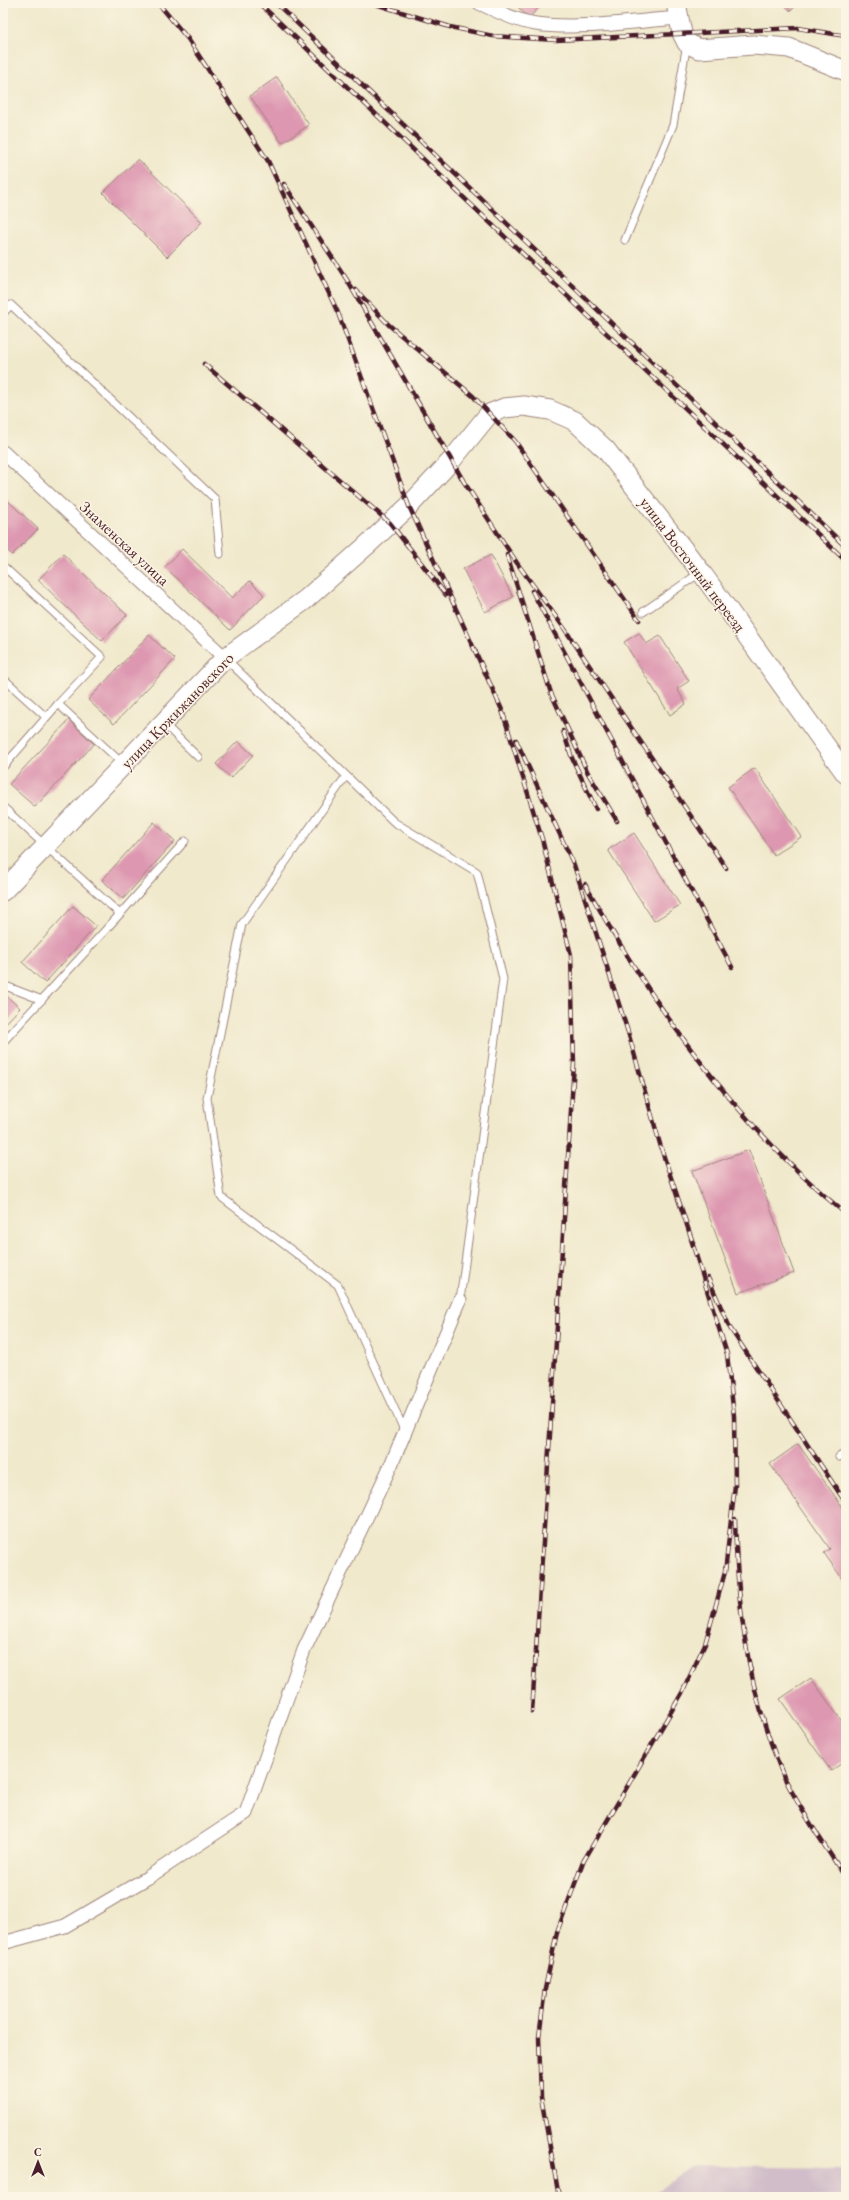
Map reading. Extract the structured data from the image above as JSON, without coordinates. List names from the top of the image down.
{
  "streets": {
    "street": ["Знаменская улица", "улица Восточный переезд", "улица Кржижановского"]
  },
  "crossings": [
    ["Знаменская улица", "улица Кржижановского"],
    ["улица Восточный переезд", "улица Кржижановского"]
  ],
  "north": "top"
}
